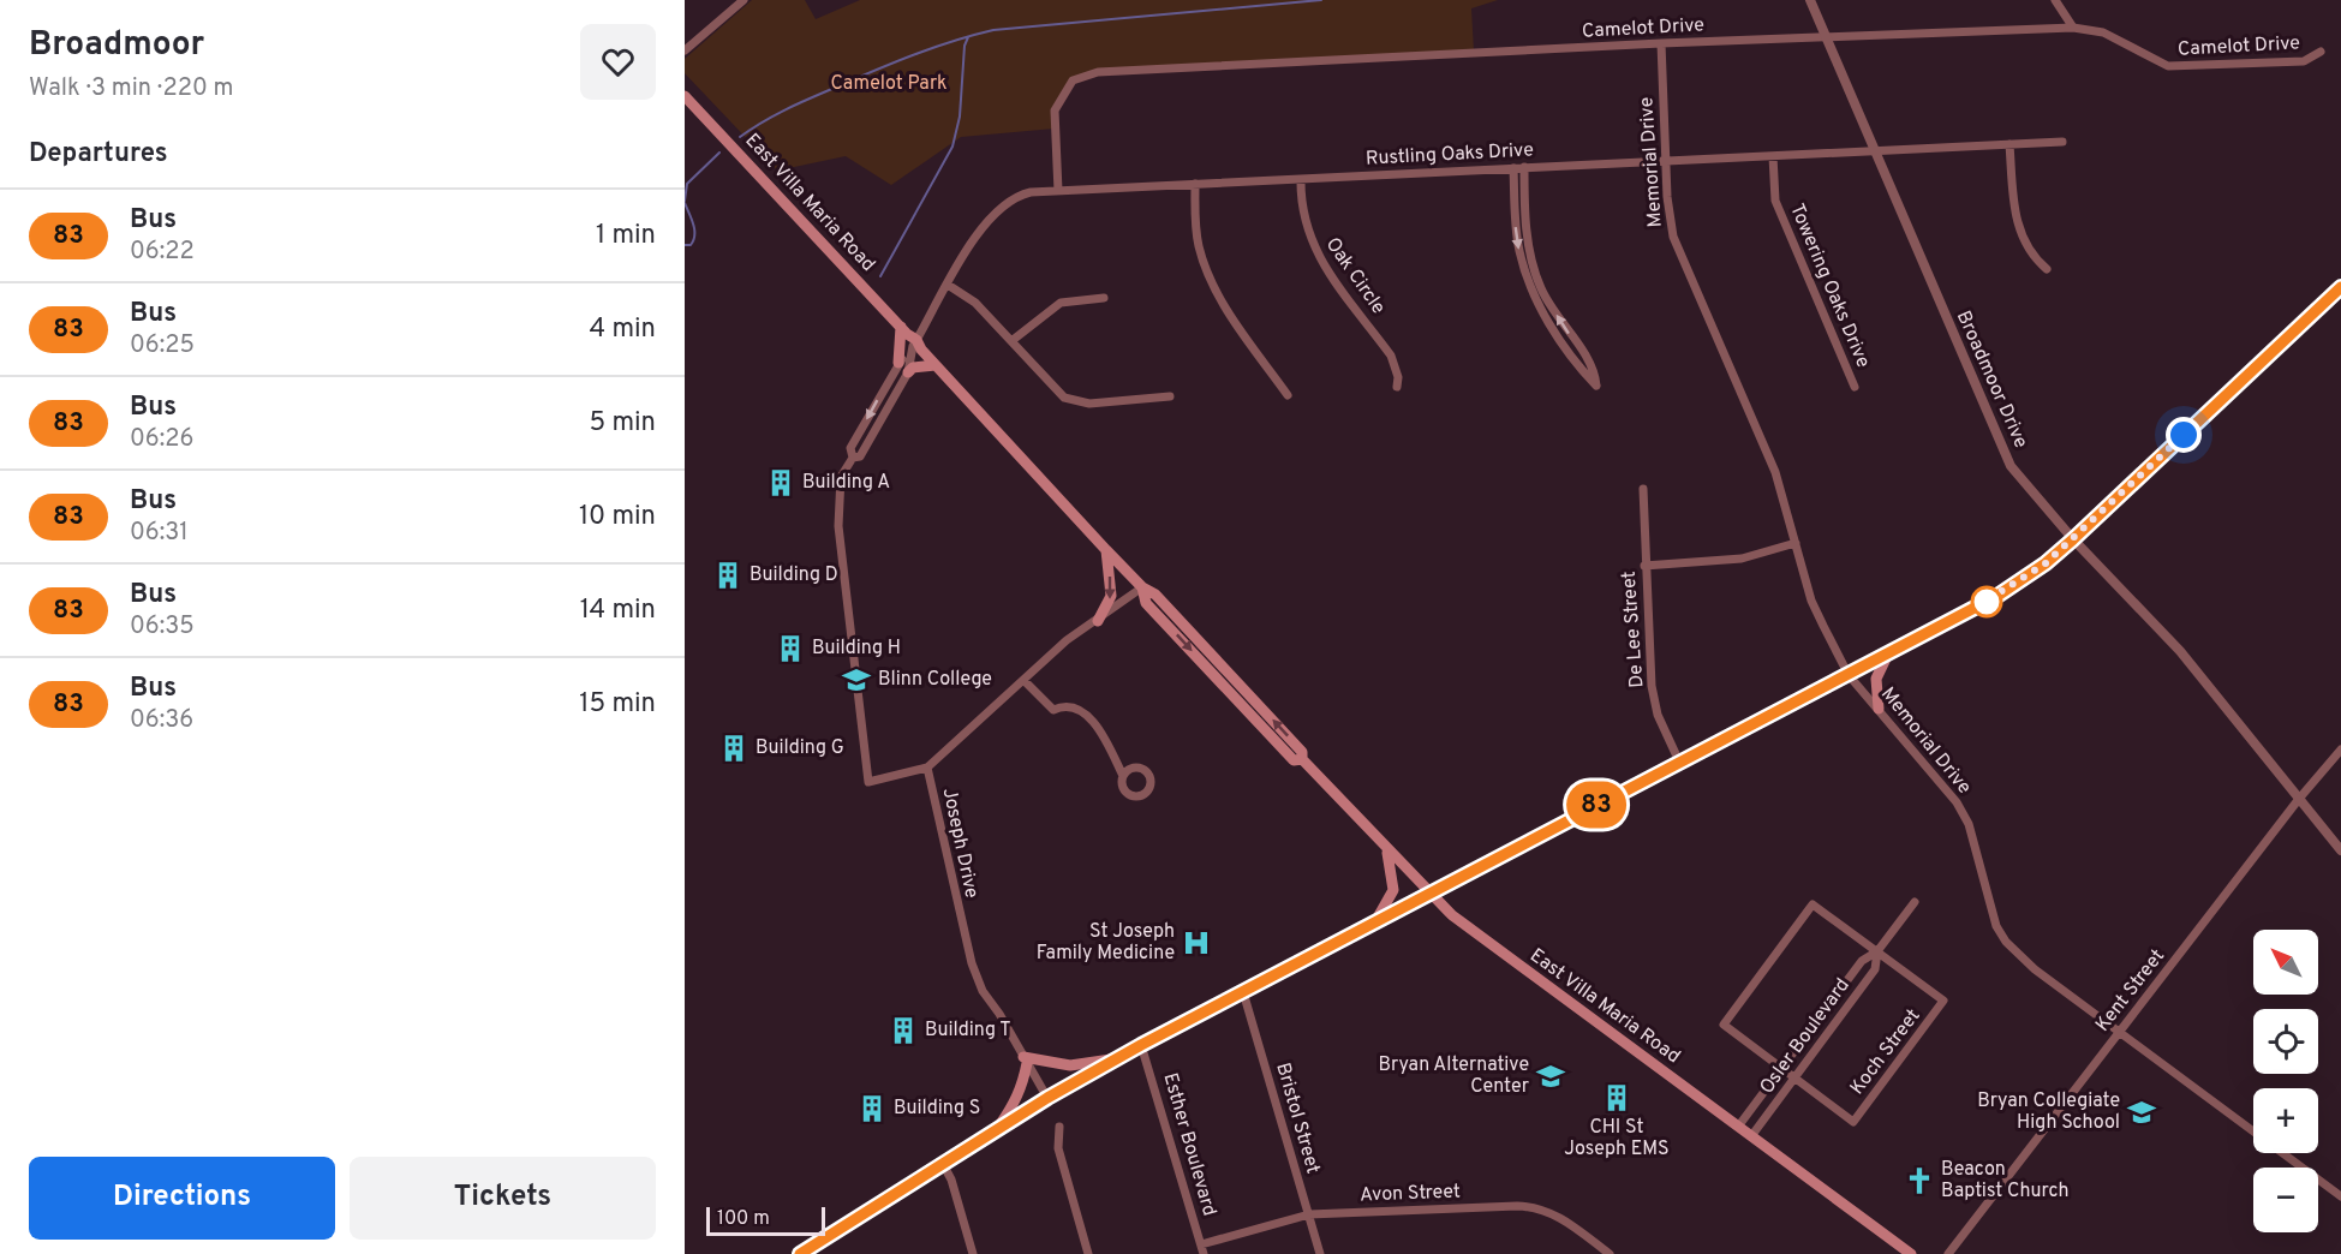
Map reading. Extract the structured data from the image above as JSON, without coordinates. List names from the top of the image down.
{
  "streets": {
    "main road": ["East Villa Maria Road"],
    "street": [
      "Camelot Drive",
      "Rustling Oaks Drive",
      "Memorial Drive",
      "Oak Circle",
      "Towering Oaks Drive",
      "Broadmoor Drive",
      "De Lee Street",
      "Joseph Drive",
      "Kent Street",
      "Osler Boulevard",
      "Koch Street",
      "Bristol Street",
      "Esther Boulevard",
      "Avon Street"
    ]
  },
  "crossings": [
    ["Camelot Drive", "Rustling Oaks Drive"],
    ["Camelot Drive", "Memorial Drive"],
    ["Camelot Drive", "Broadmoor Drive"],
    ["Rustling Oaks Drive", "Memorial Drive"],
    ["Rustling Oaks Drive", "East Villa Maria Road"],
    ["Rustling Oaks Drive", "Oak Circle"],
    ["Rustling Oaks Drive", "Towering Oaks Drive"],
    ["Rustling Oaks Drive", "Broadmoor Drive"],
    ["Memorial Drive", "Kent Street"],
    ["East Villa Maria Road", "Joseph Drive"],
    ["East Villa Maria Road", "Osler Boulevard"],
    ["Broadmoor Drive", "Kent Street"],
    ["Osler Boulevard", "Koch Street"],
    ["Bristol Street", "Avon Street"],
    ["Esther Boulevard", "Avon Street"]
  ],
  "parks": ["Camelot Park"],
  "places": {
    "building": [
      "Building A",
      "Building D",
      "Building H",
      "Building G",
      "Building T",
      "CHI St Joseph EMS",
      "Building S"
    ],
    "school or university": ["Blinn College", "Bryan Alternative Center", "Bryan Collegiate High School"],
    "hospital": ["St Joseph Family Medicine"],
    "church": ["Beacon Baptist Church"]
  },
  "lines": ["bus line 83"],
  "scale_bar": "100 m",
  "north": "top left",
  "page": {
    "heading": [
      ["Broadmoor", "Walk · 3 min · 220 m"],
      "Departures"
    ],
    "on_map": "83",
    "list": [
      {
        "mark": "83",
        "name": "Bus",
        "note": "06:22",
        "value": "1 min"
      },
      {
        "mark": "83",
        "name": "Bus",
        "note": "06:25",
        "value": "4 min"
      },
      {
        "mark": "83",
        "name": "Bus",
        "note": "06:26",
        "value": "5 min"
      },
      {
        "mark": "83",
        "name": "Bus",
        "note": "06:31",
        "value": "10 min"
      },
      {
        "mark": "83",
        "name": "Bus",
        "note": "06:35",
        "value": "14 min"
      },
      {
        "mark": "83",
        "name": "Bus",
        "note": "06:36",
        "value": "15 min"
      }
    ],
    "map_buttons": ["+", "−"],
    "buttons": ["Directions", "Tickets"],
    "scale": "100 m"
  }
}
